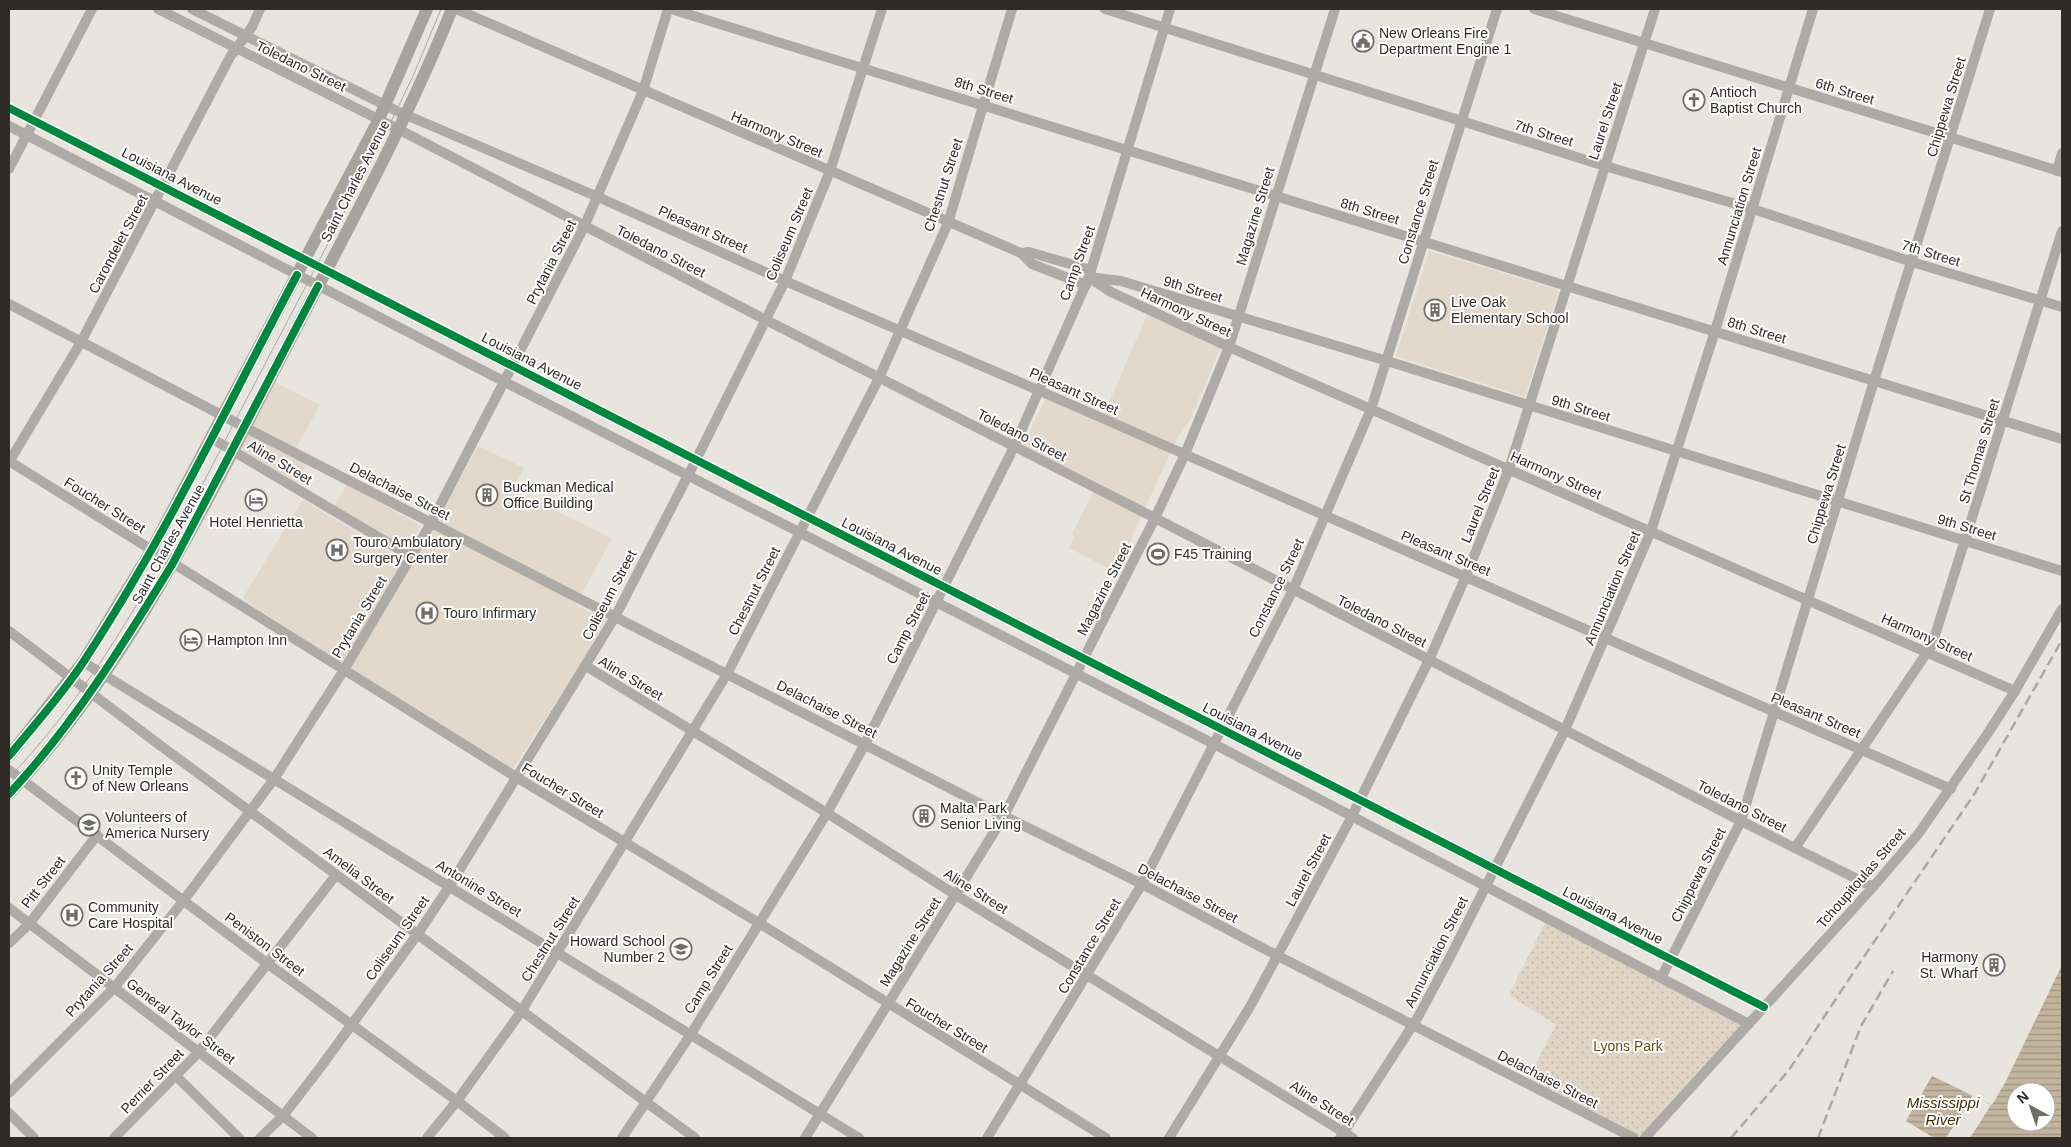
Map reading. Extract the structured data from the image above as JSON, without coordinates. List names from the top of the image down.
{
  "streets": {
    "main road": ["Saint Charles Avenue"],
    "street": [
      "Toledano Street",
      "8th Street",
      "6th Street",
      "Chippewa Street",
      "Laurel Street",
      "7th Street",
      "Harmony Street",
      "Louisiana Avenue",
      "Chestnut Street",
      "Annunciation Street",
      "Constance Street",
      "Magazine Street",
      "Pleasant Street",
      "Coliseum Street",
      "Carondelet Street",
      "Prytania Street",
      "Camp Street",
      "9th Street",
      "St Thomas Street",
      "Aline Street",
      "Delachaise Street",
      "Foucher Street",
      "Amelia Street",
      "Tchoupitoulas Street",
      "Pitt Street",
      "Antonine Street",
      "Peniston Street",
      "General Taylor Street",
      "Perrier Street"
    ]
  },
  "crossings": [
    ["Toledano Street", "Chippewa Street"],
    ["Toledano Street", "Laurel Street"],
    ["Toledano Street", "Saint Charles Avenue"],
    ["Toledano Street", "Chestnut Street"],
    ["Toledano Street", "Annunciation Street"],
    ["Toledano Street", "Constance Street"],
    ["Toledano Street", "Magazine Street"],
    ["Toledano Street", "Coliseum Street"],
    ["Toledano Street", "Carondelet Street"],
    ["Toledano Street", "Prytania Street"],
    ["Toledano Street", "Camp Street"],
    ["Toledano Street", "St Thomas Street"],
    ["Toledano Street", "Tchoupitoulas Street"],
    ["8th Street", "Chippewa Street"],
    ["8th Street", "Laurel Street"],
    ["8th Street", "Chestnut Street"],
    ["8th Street", "Annunciation Street"],
    ["8th Street", "Constance Street"],
    ["8th Street", "Magazine Street"],
    ["8th Street", "Coliseum Street"],
    ["8th Street", "Prytania Street"],
    ["8th Street", "Camp Street"],
    ["8th Street", "St Thomas Street"],
    ["6th Street", "Chippewa Street"],
    ["6th Street", "Laurel Street"],
    ["6th Street", "Annunciation Street"],
    ["Chippewa Street", "7th Street"],
    ["Chippewa Street", "Harmony Street"],
    ["Chippewa Street", "Louisiana Avenue"],
    ["Chippewa Street", "Pleasant Street"],
    ["Chippewa Street", "9th Street"],
    ["Laurel Street", "7th Street"],
    ["Laurel Street", "Harmony Street"],
    ["Laurel Street", "Louisiana Avenue"],
    ["Laurel Street", "Pleasant Street"],
    ["Laurel Street", "9th Street"],
    ["Laurel Street", "Aline Street"],
    ["Laurel Street", "Delachaise Street"],
    ["7th Street", "Annunciation Street"],
    ["7th Street", "Constance Street"],
    ["7th Street", "Magazine Street"],
    ["7th Street", "Camp Street"],
    ["7th Street", "St Thomas Street"],
    ["Harmony Street", "Chestnut Street"],
    ["Harmony Street", "Annunciation Street"],
    ["Harmony Street", "Constance Street"],
    ["Harmony Street", "Magazine Street"],
    ["Harmony Street", "Coliseum Street"],
    ["Harmony Street", "Prytania Street"],
    ["Harmony Street", "Camp Street"],
    ["Harmony Street", "9th Street"],
    ["Harmony Street", "St Thomas Street"],
    ["Harmony Street", "Tchoupitoulas Street"],
    ["Louisiana Avenue", "Saint Charles Avenue"],
    ["Louisiana Avenue", "Chestnut Street"],
    ["Louisiana Avenue", "Annunciation Street"],
    ["Louisiana Avenue", "Constance Street"],
    ["Louisiana Avenue", "Magazine Street"],
    ["Louisiana Avenue", "Coliseum Street"],
    ["Louisiana Avenue", "Carondelet Street"],
    ["Louisiana Avenue", "Prytania Street"],
    ["Louisiana Avenue", "Camp Street"],
    ["Louisiana Avenue", "Tchoupitoulas Street"],
    ["Saint Charles Avenue", "Pleasant Street"],
    ["Saint Charles Avenue", "Aline Street"],
    ["Saint Charles Avenue", "Delachaise Street"],
    ["Saint Charles Avenue", "Foucher Street"],
    ["Saint Charles Avenue", "Amelia Street"],
    ["Saint Charles Avenue", "Antonine Street"],
    ["Saint Charles Avenue", "Peniston Street"],
    ["Chestnut Street", "Pleasant Street"],
    ["Chestnut Street", "Aline Street"],
    ["Chestnut Street", "Delachaise Street"],
    ["Chestnut Street", "Foucher Street"],
    ["Chestnut Street", "Amelia Street"],
    ["Chestnut Street", "Antonine Street"],
    ["Chestnut Street", "Peniston Street"],
    ["Annunciation Street", "Pleasant Street"],
    ["Annunciation Street", "9th Street"],
    ["Annunciation Street", "Aline Street"],
    ["Annunciation Street", "Delachaise Street"],
    ["Constance Street", "Pleasant Street"],
    ["Constance Street", "9th Street"],
    ["Constance Street", "Aline Street"],
    ["Constance Street", "Delachaise Street"],
    ["Constance Street", "Foucher Street"],
    ["Magazine Street", "Pleasant Street"],
    ["Magazine Street", "9th Street"],
    ["Magazine Street", "Aline Street"],
    ["Magazine Street", "Delachaise Street"],
    ["Magazine Street", "Foucher Street"],
    ["Magazine Street", "Antonine Street"],
    ["Pleasant Street", "Coliseum Street"],
    ["Pleasant Street", "Carondelet Street"],
    ["Pleasant Street", "Prytania Street"],
    ["Pleasant Street", "Camp Street"],
    ["Pleasant Street", "St Thomas Street"],
    ["Pleasant Street", "Tchoupitoulas Street"],
    ["Coliseum Street", "Aline Street"],
    ["Coliseum Street", "Delachaise Street"],
    ["Coliseum Street", "Foucher Street"],
    ["Coliseum Street", "Amelia Street"],
    ["Coliseum Street", "Antonine Street"],
    ["Coliseum Street", "Peniston Street"],
    ["Coliseum Street", "General Taylor Street"],
    ["Carondelet Street", "Delachaise Street"],
    ["Carondelet Street", "Foucher Street"],
    ["Prytania Street", "Aline Street"],
    ["Prytania Street", "Delachaise Street"],
    ["Prytania Street", "Foucher Street"],
    ["Prytania Street", "Amelia Street"],
    ["Prytania Street", "Antonine Street"],
    ["Prytania Street", "Peniston Street"],
    ["Prytania Street", "General Taylor Street"],
    ["Camp Street", "9th Street"],
    ["Camp Street", "Aline Street"],
    ["Camp Street", "Delachaise Street"],
    ["Camp Street", "Foucher Street"],
    ["Camp Street", "Amelia Street"],
    ["Camp Street", "Antonine Street"],
    ["9th Street", "St Thomas Street"],
    ["Amelia Street", "Perrier Street"],
    ["Pitt Street", "Peniston Street"],
    ["Pitt Street", "General Taylor Street"],
    ["Peniston Street", "Perrier Street"],
    ["General Taylor Street", "Perrier Street"]
  ],
  "water": ["Mississippi River"],
  "parks": ["Lyons Park"],
  "places": {
    "public building": ["New Orleans Fire Department Engine 1"],
    "church": ["Antioch Baptist Church", "Unity Temple of New Orleans"],
    "building": [
      "Live Oak Elementary School",
      "Buckman Medical Office Building",
      "Malta Park Senior Living",
      "Harmony St. Wharf"
    ],
    "hotel": ["Hotel Henrietta", "Hampton Inn"],
    "hospital": ["Touro Ambulatory Surgery Center", "Touro Infirmary", "Community Care Hospital"],
    "sports": ["F45 Training"],
    "school or university": ["Volunteers of America Nursery", "Howard School Number 2"]
  },
  "north": "top left"
}
